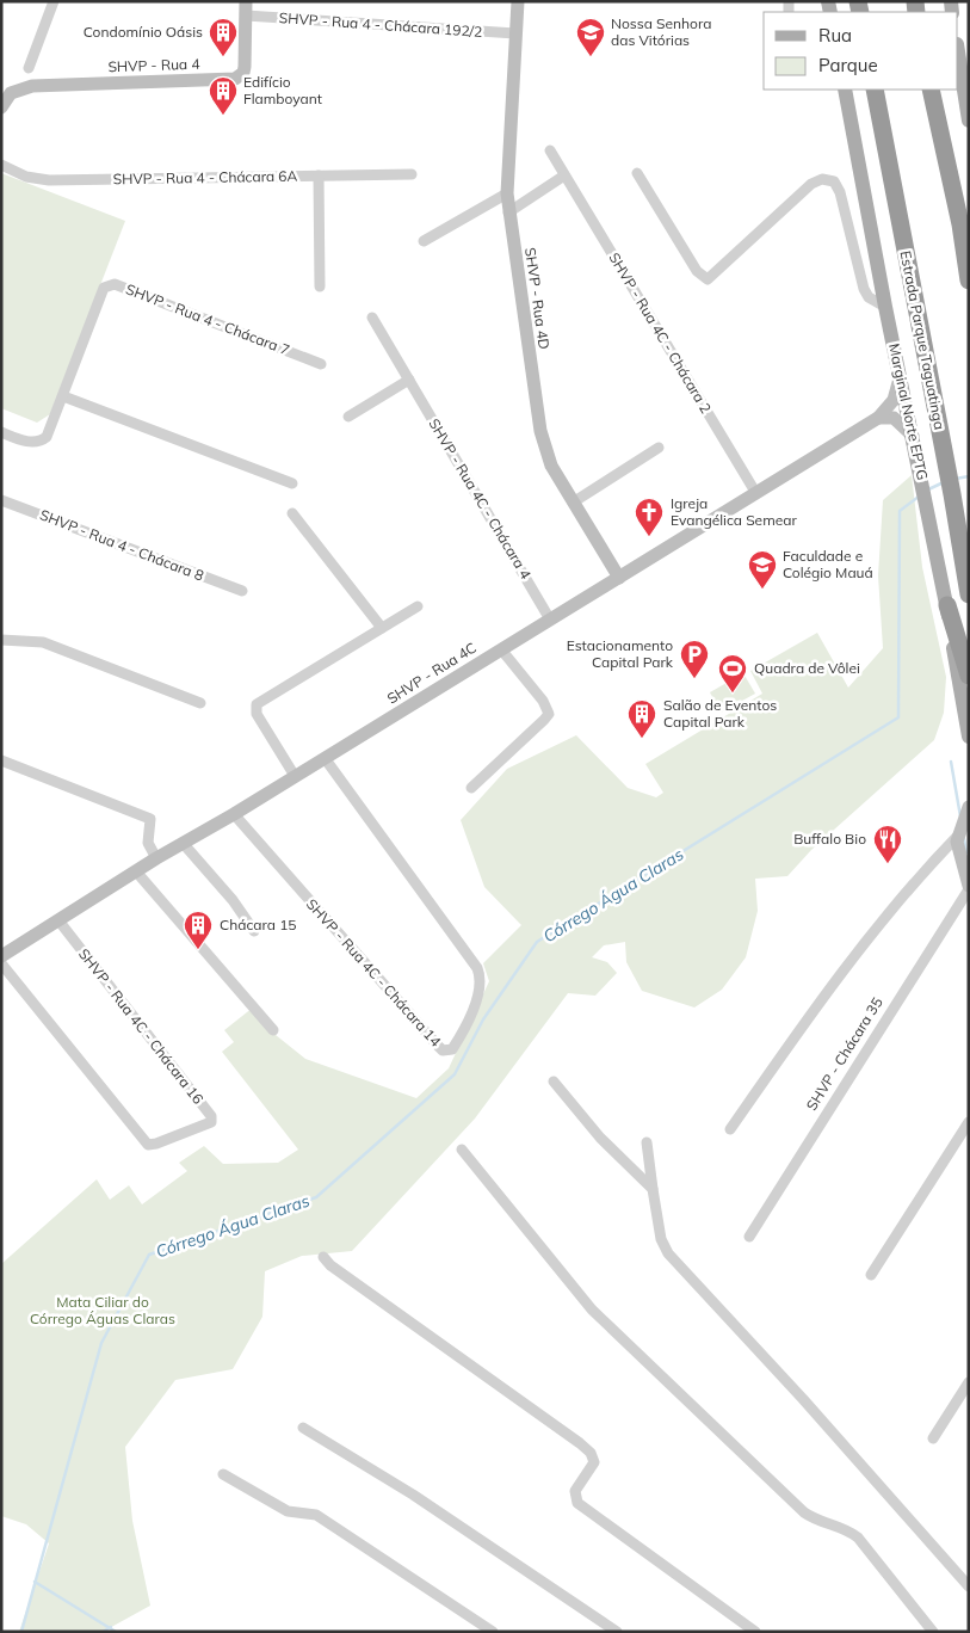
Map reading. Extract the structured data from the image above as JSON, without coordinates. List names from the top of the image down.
{
  "streets": {
    "highway": ["Estrada Parque Taguatinga"],
    "main road": ["Marginal Norte EPTG"],
    "street": [
      "SHVP - Rua 4 - Chácara 192/2",
      "SHVP - Rua 4",
      "SHVP - Rua 4 - Chácara 6A",
      "SHVP - Rua 4D",
      "SHVP - Rua 4 - Chácara 7",
      "SHVP - Rua 4C - Chácara 2",
      "SHVP - Rua 4C - Chácara 4",
      "SHVP - Rua 4 - Chácara 8",
      "SHVP - Rua 4C",
      "SHVP - Rua 4C - Chácara 14",
      "SHVP - Rua 4C - Chácara 16",
      "SHVP - Chácara 35"
    ]
  },
  "crossings": [
    ["SHVP - Rua 4 - Chácara 192/2", "SHVP - Rua 4"],
    ["SHVP - Rua 4 - Chácara 192/2", "SHVP - Rua 4D"],
    ["SHVP - Rua 4D", "SHVP - Rua 4C"],
    ["SHVP - Rua 4C - Chácara 2", "SHVP - Rua 4C"],
    ["Marginal Norte EPTG", "SHVP - Rua 4C"],
    ["SHVP - Rua 4C - Chácara 4", "SHVP - Rua 4C"],
    ["SHVP - Rua 4C", "SHVP - Rua 4C - Chácara 14"],
    ["SHVP - Rua 4C", "SHVP - Rua 4C - Chácara 16"]
  ],
  "water": ["Córrego Água Claras"],
  "parks": ["Mata Ciliar do Córrego Águas Claras"],
  "places": {
    "building": [
      "Condomínio Oásis",
      "Edifício Flamboyant",
      "Salão de Eventos Capital Park",
      "Chácara 15"
    ],
    "school or university": ["Nossa Senhora das Vitórias", "Faculdade e Colégio Mauá"],
    "church": ["Igreja Evangélica Semear"],
    "parking": ["Estacionamento Capital Park"],
    "sports": ["Quadra de Vôlei"],
    "restaurant": ["Buffalo Bio"]
  },
  "legend": ["Rua", "Parque"]
}
